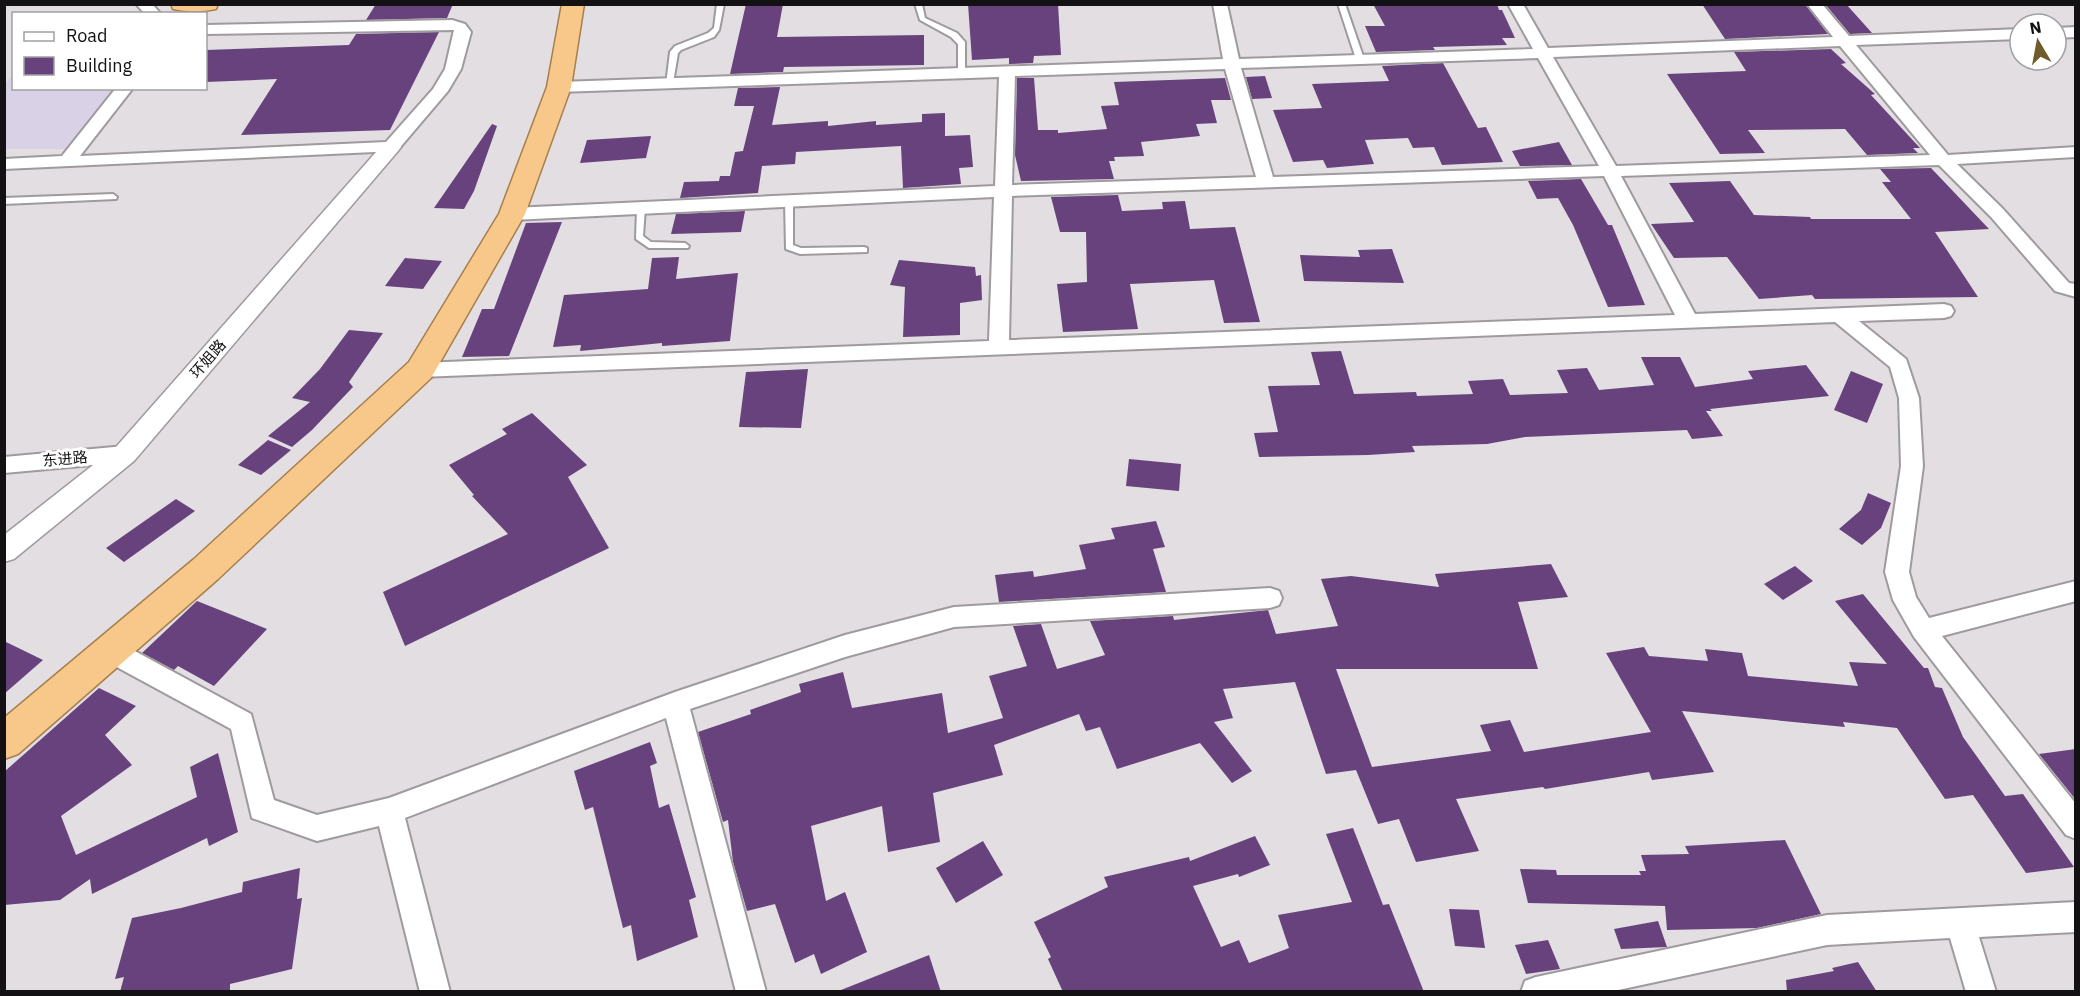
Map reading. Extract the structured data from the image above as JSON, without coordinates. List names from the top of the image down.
{
  "streets": {
    "street": ["环姐路", "东进路"]
  },
  "crossings": [
    ["环姐路", "东进路"]
  ],
  "legend": ["Road", "Building"],
  "north": "top"
}
